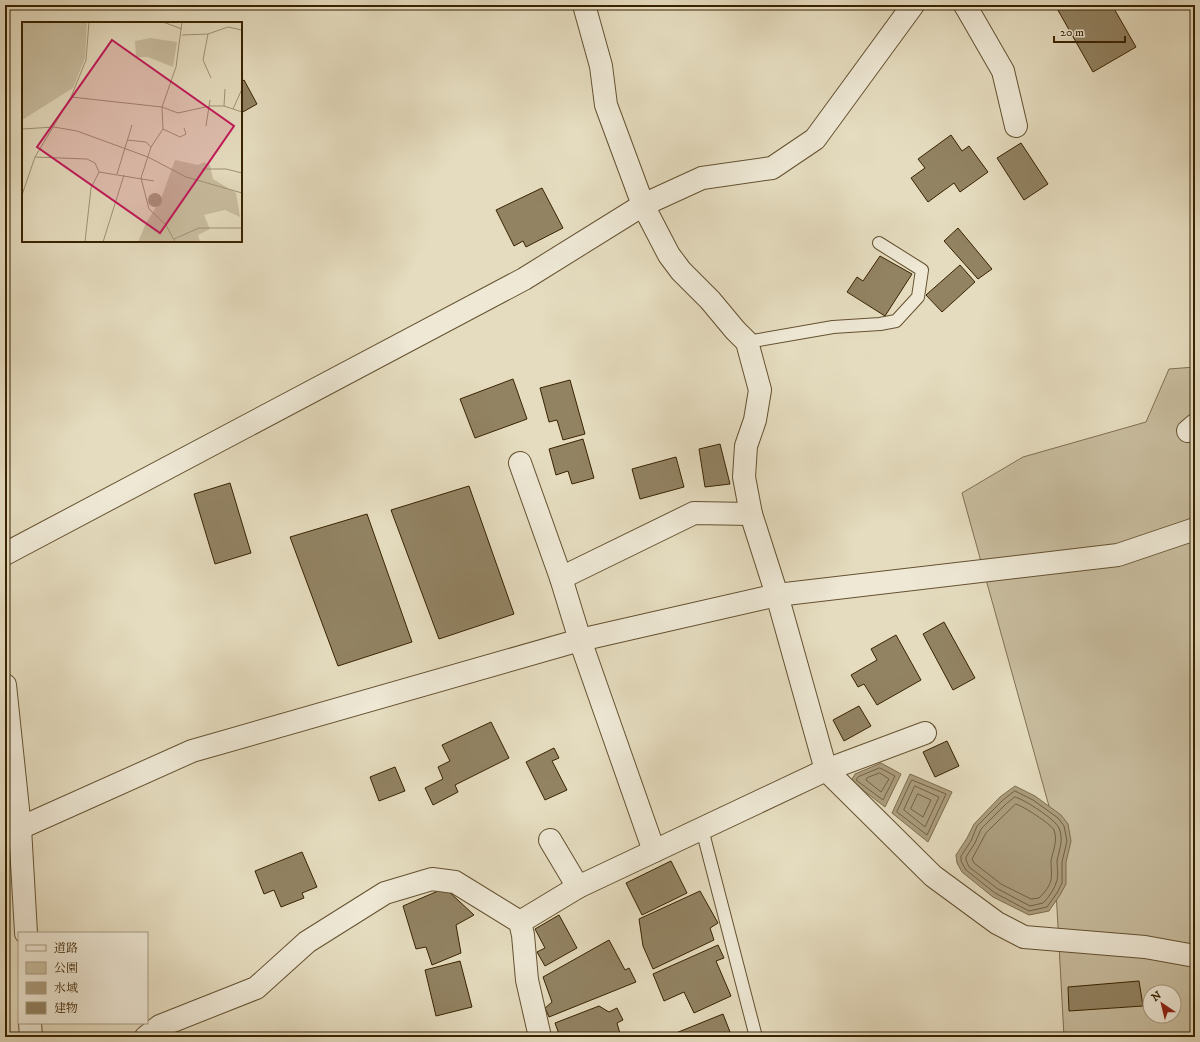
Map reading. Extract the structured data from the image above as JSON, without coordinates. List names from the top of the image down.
{
  "legend": [
    "道路",
    "公園",
    "水域",
    "建物"
  ],
  "scale_bar": "20 m",
  "north": "top left"
}
